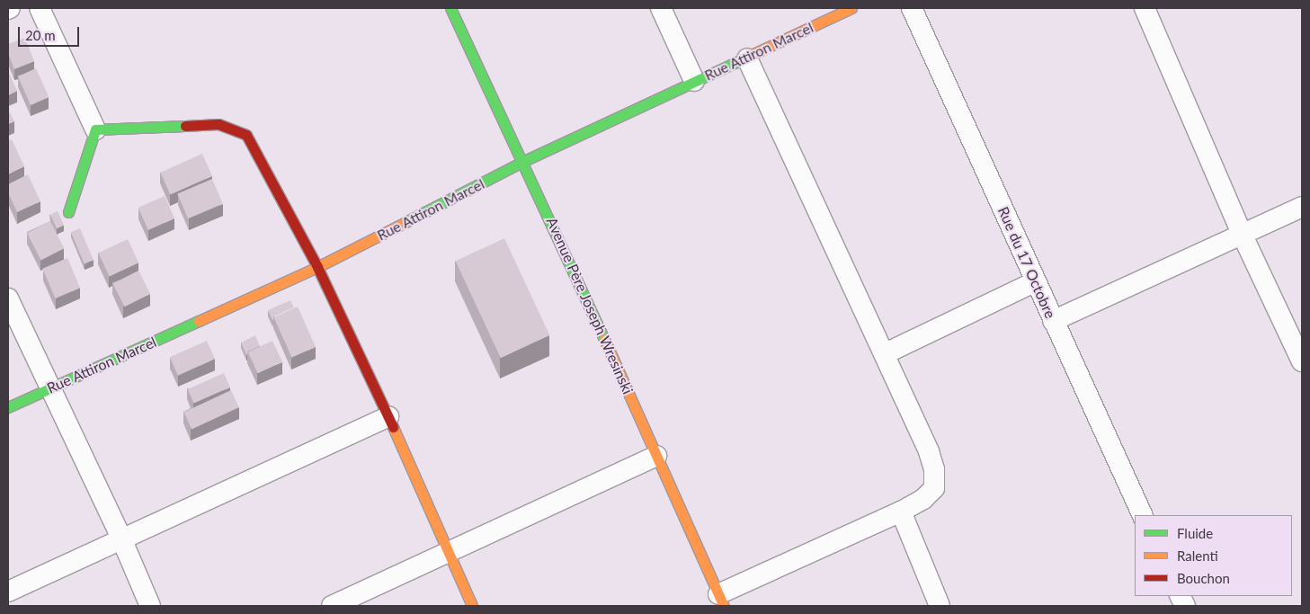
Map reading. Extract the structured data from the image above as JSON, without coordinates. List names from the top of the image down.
{
  "streets": {
    "street": ["Rue Attiron Marcel", "Rue du 17 Octobre", "Avenue Père Joseph Wresinski"]
  },
  "crossings": [
    ["Rue Attiron Marcel", "Avenue Père Joseph Wresinski"]
  ],
  "legend": ["Fluide", "Ralenti", "Bouchon"],
  "scale_bar": "20 m"
}
